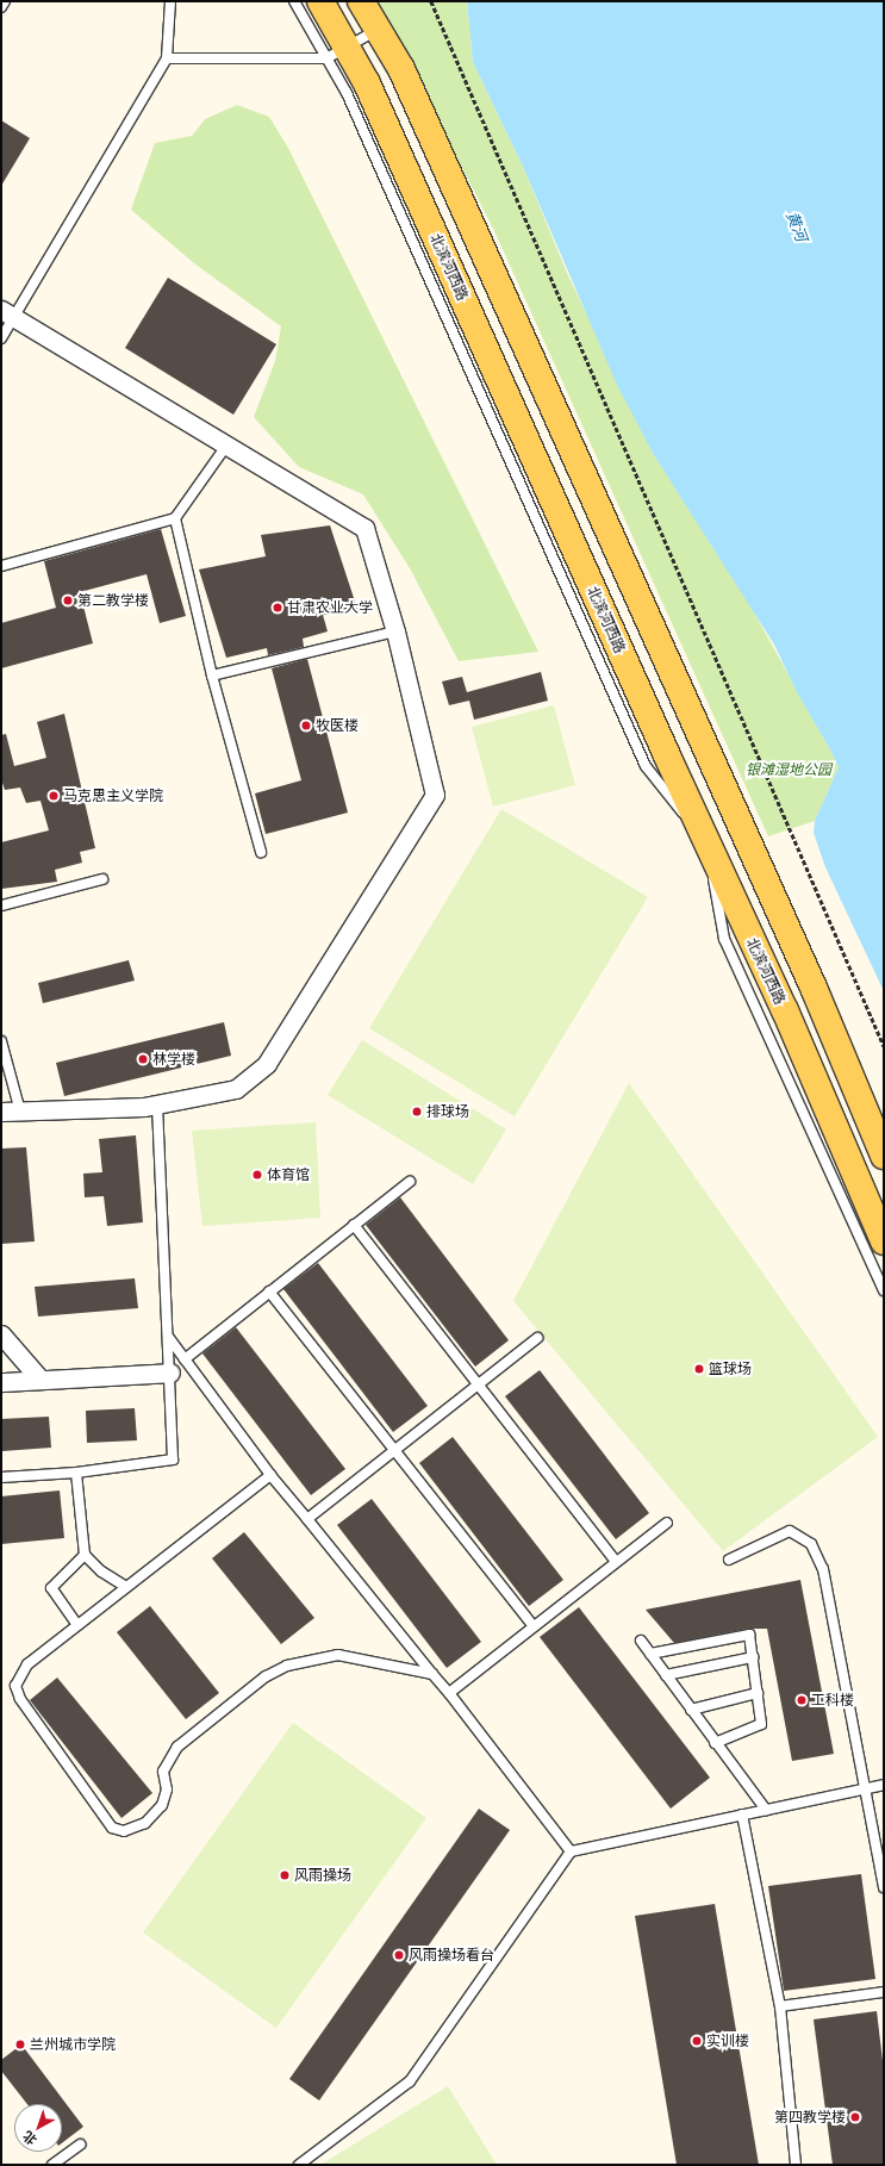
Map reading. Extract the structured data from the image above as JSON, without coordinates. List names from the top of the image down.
{
  "streets": {
    "main road": ["北滨河西路"]
  },
  "water": ["黄河"],
  "parks": ["银滩湿地公园"],
  "places": [
    "第二教学楼",
    "甘肃农业大学",
    "牧医楼",
    "马克思主义学院",
    "林学楼",
    "排球场",
    "体育馆",
    "篮球场",
    "工科楼",
    "风雨操场",
    "风雨操场看台",
    "实训楼",
    "兰州城市学院",
    "第四教学楼"
  ],
  "north": "bottom left"
}
